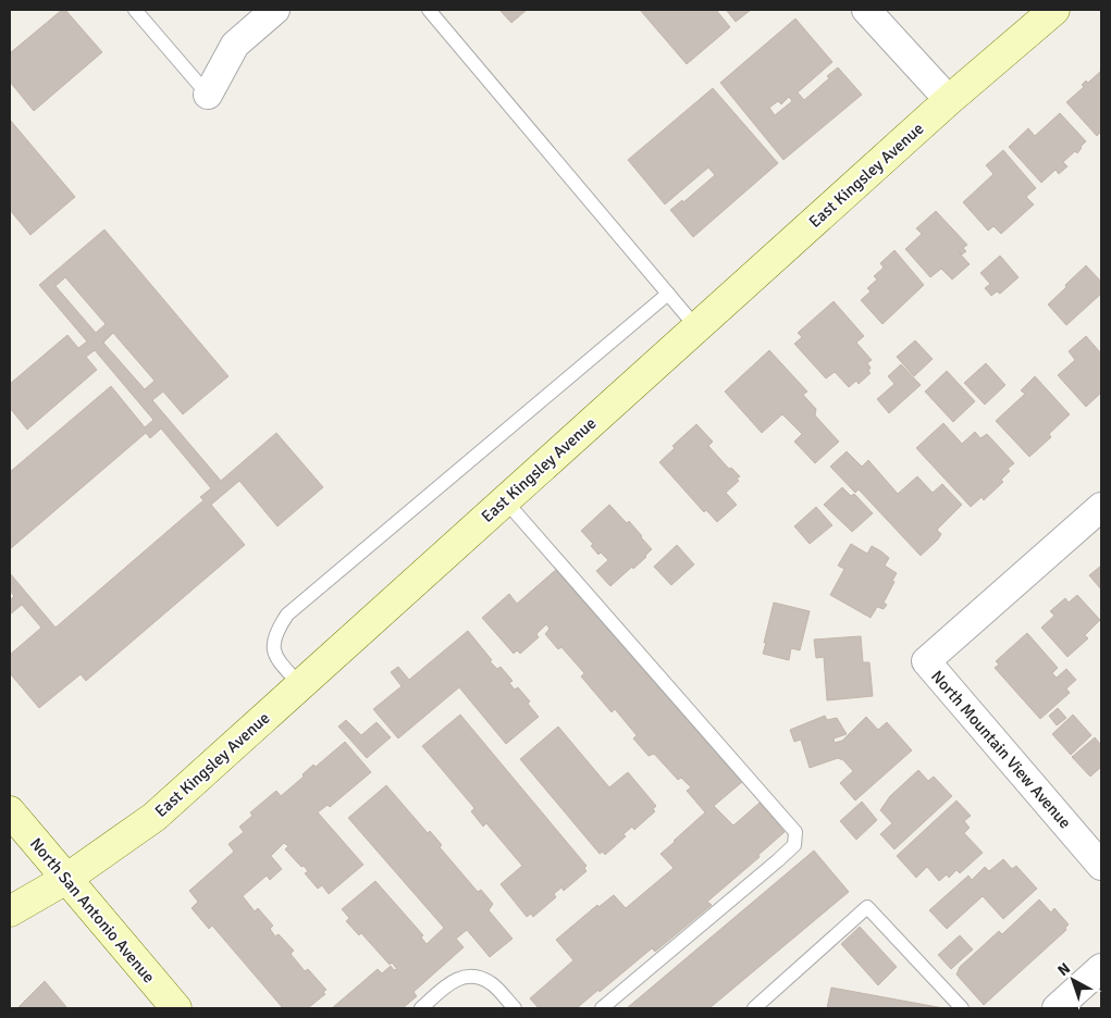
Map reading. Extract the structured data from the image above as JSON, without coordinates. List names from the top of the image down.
{
  "streets": {
    "street": ["East Kingsley Avenue", "North Mountain View Avenue", "North San Antonio Avenue"]
  },
  "crossings": [
    ["East Kingsley Avenue", "North San Antonio Avenue"]
  ],
  "north": "top left"
}
